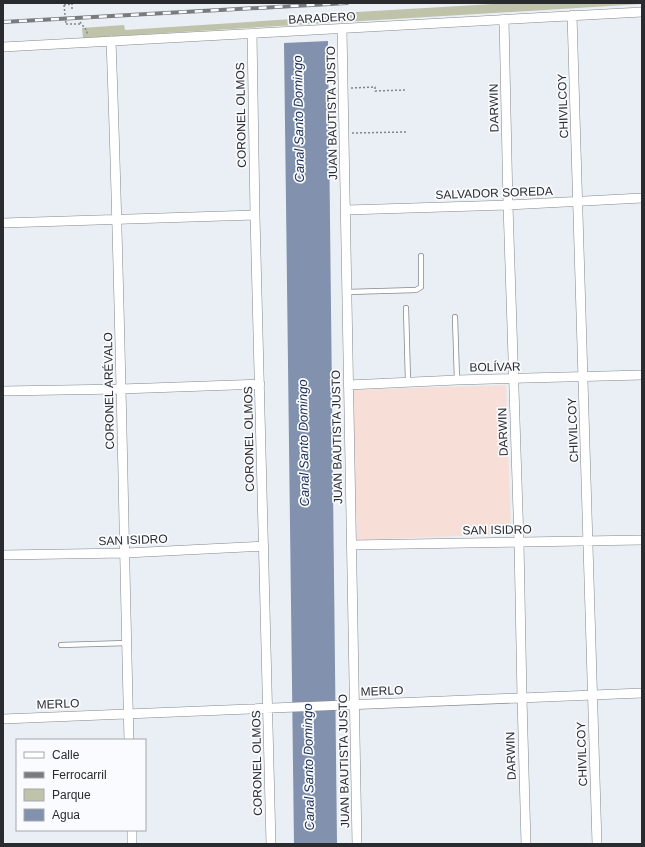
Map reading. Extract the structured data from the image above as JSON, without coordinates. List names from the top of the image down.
{
  "streets": {
    "street": [
      "BARADERO",
      "CHIVILCOY",
      "DARWIN",
      "JUAN BAUTISTA JUSTO",
      "CORONEL OLMOS",
      "SALVADOR SOREDA",
      "BOLÍVAR",
      "CORONEL ARÉVALO",
      "SAN ISIDRO",
      "MERLO"
    ]
  },
  "crossings": [
    ["BARADERO", "CHIVILCOY"],
    ["BARADERO", "DARWIN"],
    ["BARADERO", "JUAN BAUTISTA JUSTO"],
    ["BARADERO", "CORONEL OLMOS"],
    ["BARADERO", "CORONEL ARÉVALO"],
    ["CHIVILCOY", "SALVADOR SOREDA"],
    ["CHIVILCOY", "BOLÍVAR"],
    ["CHIVILCOY", "SAN ISIDRO"],
    ["CHIVILCOY", "MERLO"],
    ["DARWIN", "SALVADOR SOREDA"],
    ["DARWIN", "BOLÍVAR"],
    ["DARWIN", "SAN ISIDRO"],
    ["DARWIN", "MERLO"],
    ["JUAN BAUTISTA JUSTO", "SALVADOR SOREDA"],
    ["JUAN BAUTISTA JUSTO", "BOLÍVAR"],
    ["JUAN BAUTISTA JUSTO", "SAN ISIDRO"],
    ["JUAN BAUTISTA JUSTO", "MERLO"],
    ["CORONEL OLMOS", "SAN ISIDRO"],
    ["CORONEL OLMOS", "MERLO"],
    ["CORONEL ARÉVALO", "SAN ISIDRO"],
    ["CORONEL ARÉVALO", "MERLO"]
  ],
  "water": ["Canal Santo Domingo"],
  "legend": [
    "Calle",
    "Ferrocarril",
    "Parque",
    "Agua"
  ]
}
